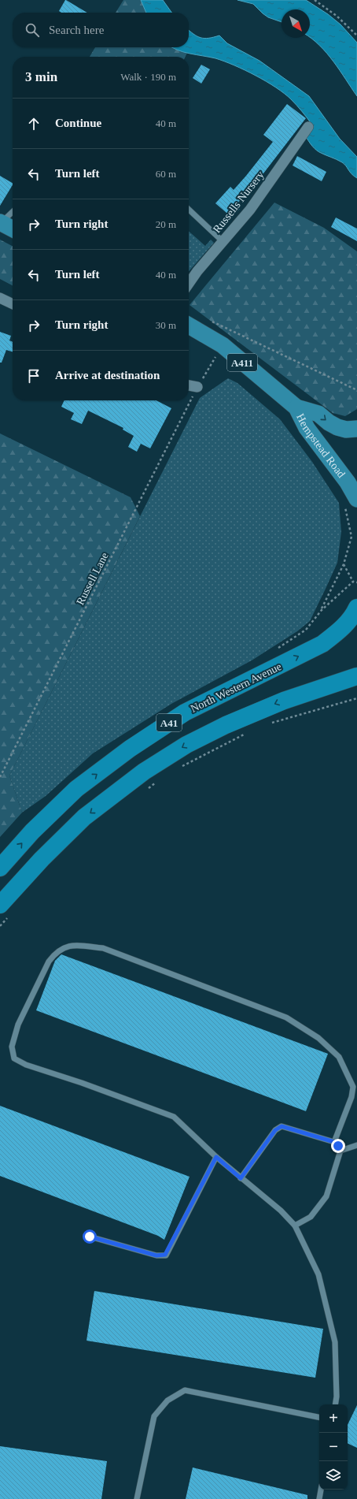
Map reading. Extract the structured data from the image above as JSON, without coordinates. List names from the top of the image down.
{
  "streets": {
    "highway": ["North Western Avenue", "A41"],
    "main road": ["A411", "Hempstead Road"],
    "street": ["Russells Nursery"],
    "path": ["Russell Lane"]
  },
  "north": "bottom right",
  "page": {
    "search": "Search here",
    "heading": ["3 min", "Walk · 190 m"],
    "list": [
      ["Continue", "40 m"],
      ["Turn left", "60 m"],
      ["Turn right", "20 m"],
      ["Turn left", "40 m"],
      ["Turn right", "30 m"],
      "Arrive at destination"
    ],
    "map_buttons": ["+", "−"]
  }
}
